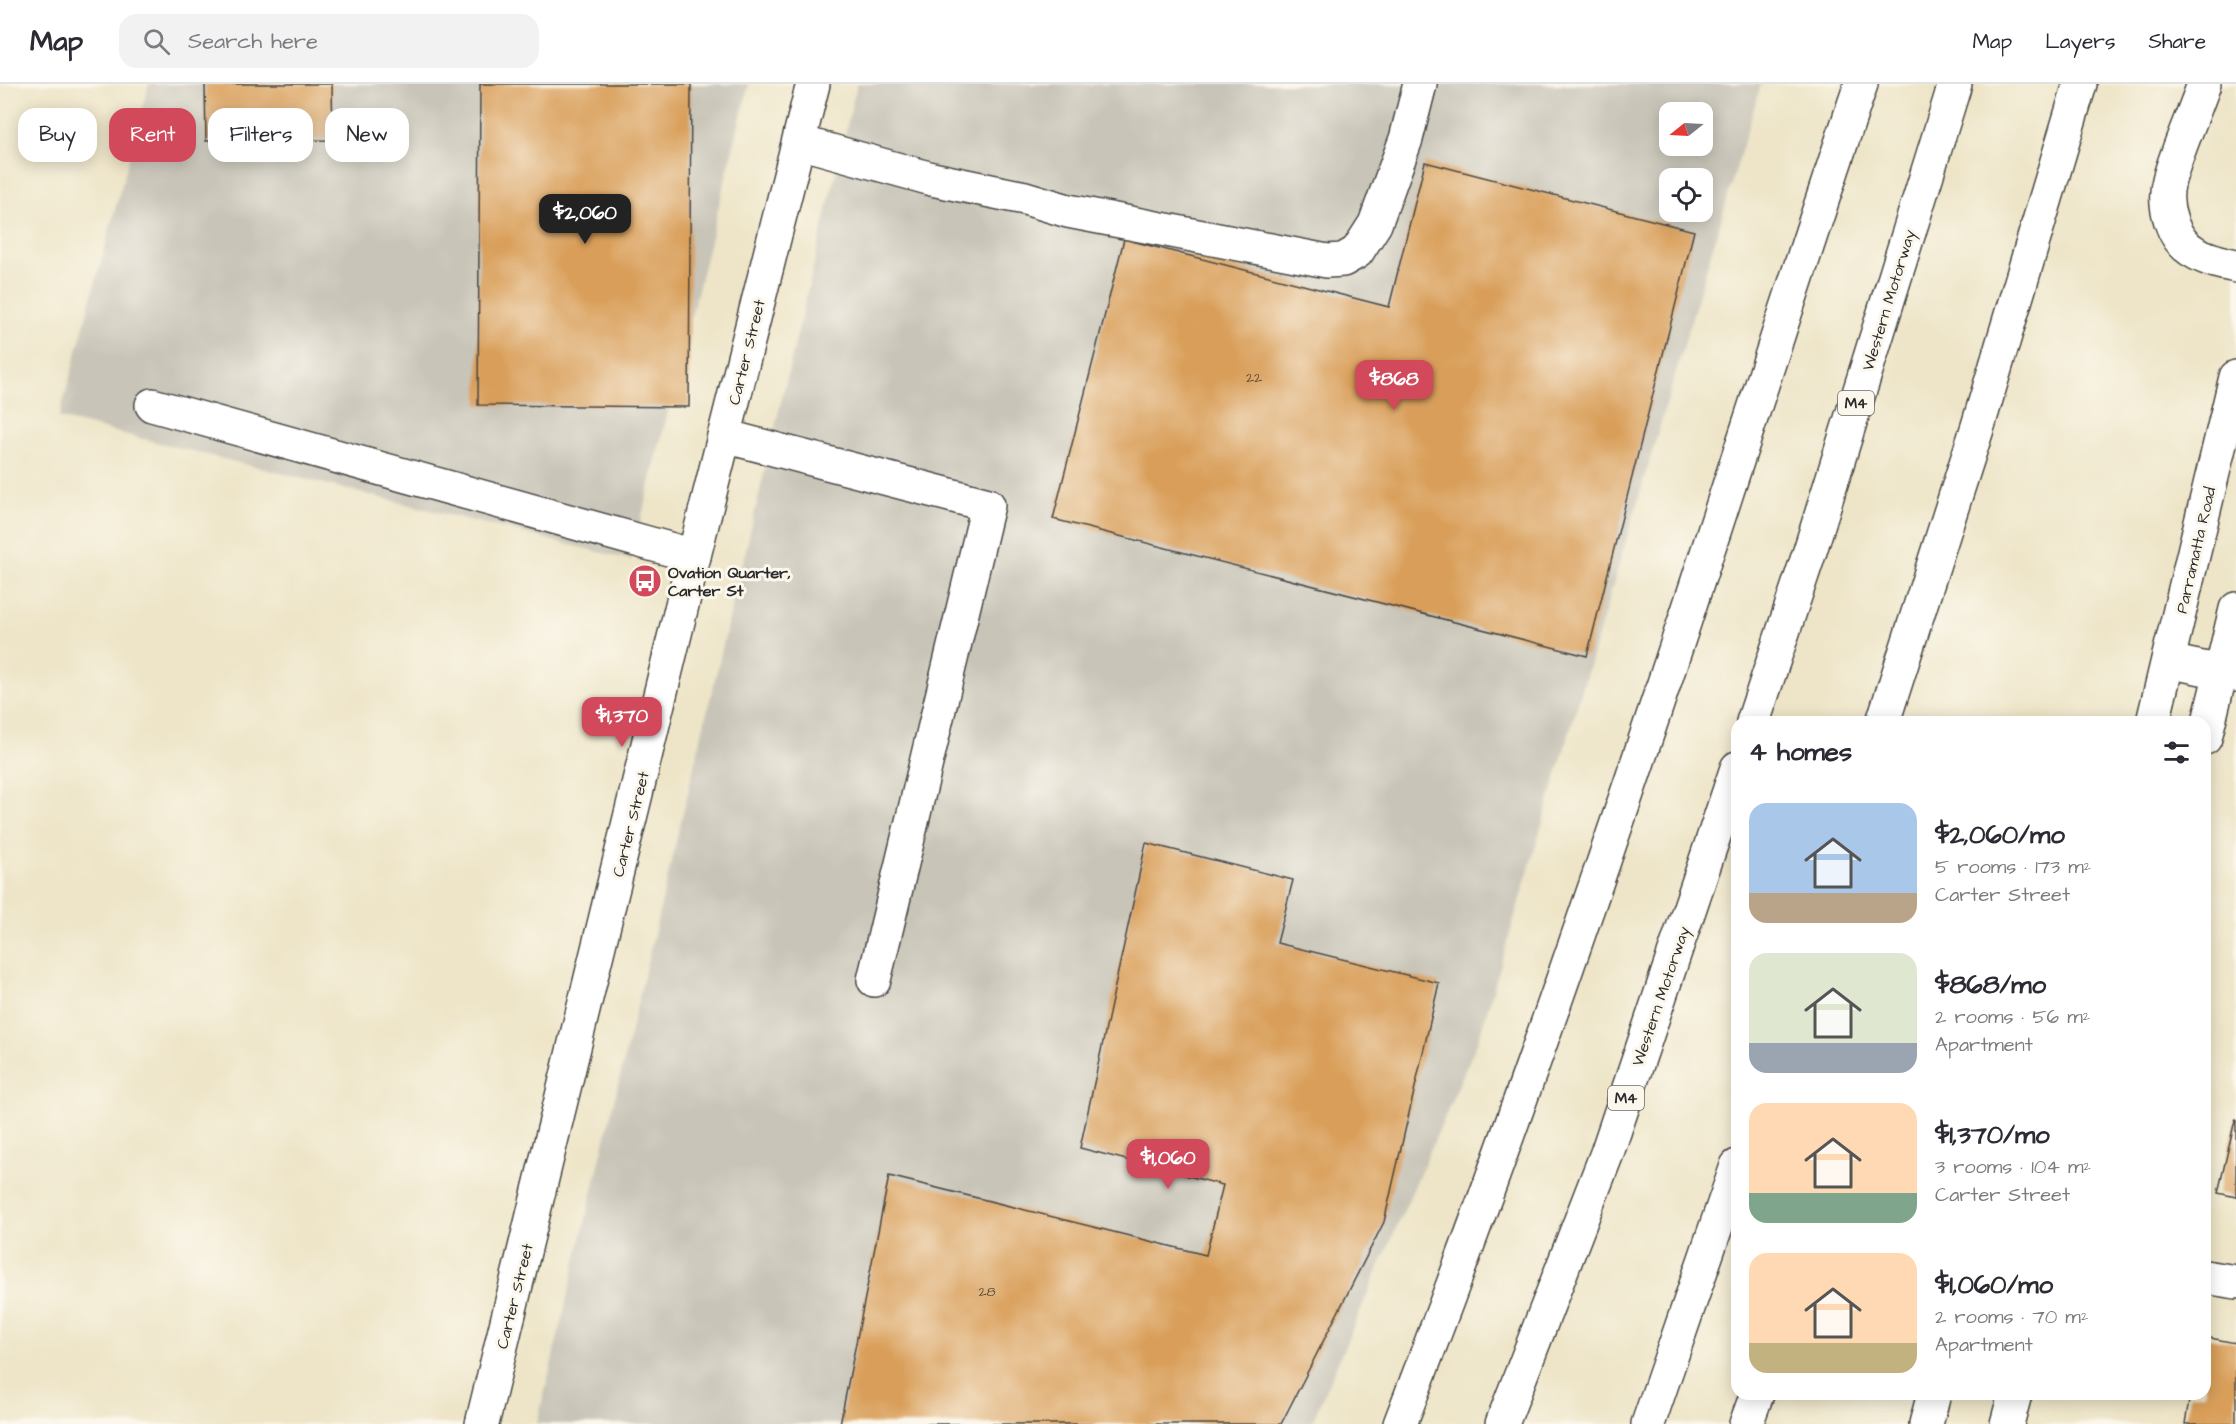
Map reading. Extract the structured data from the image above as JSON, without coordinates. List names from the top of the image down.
{
  "streets": {
    "main road": [
      "Western Motorway",
      "Carter Street",
      "M4",
      "Parramatta Road"
    ]
  },
  "places": {
    "bus stop": ["Ovation Quarter, Carter St"]
  },
  "house_numbers": ["22", "28"],
  "north": "left",
  "page": {
    "header": "Map",
    "search": "Search here",
    "nav": ["Map", "Layers", "Share"],
    "chip": [
      "Buy",
      "Rent",
      "Filters",
      "New"
    ],
    "price": [
      "$2,060",
      "$868",
      "$1,370",
      "$1,060"
    ],
    "heading": "4 homes",
    "list": [
      {
        "name": "$2,060/mo",
        "note": "5 rooms · 173 m² · Carter Street"
      },
      {
        "name": "$868/mo",
        "note": "2 rooms · 56 m² · Apartment"
      },
      {
        "name": "$1,370/mo",
        "note": "3 rooms · 104 m² · Carter Street"
      },
      {
        "name": "$1,060/mo",
        "note": "2 rooms · 70 m² · Apartment"
      }
    ]
  }
}
